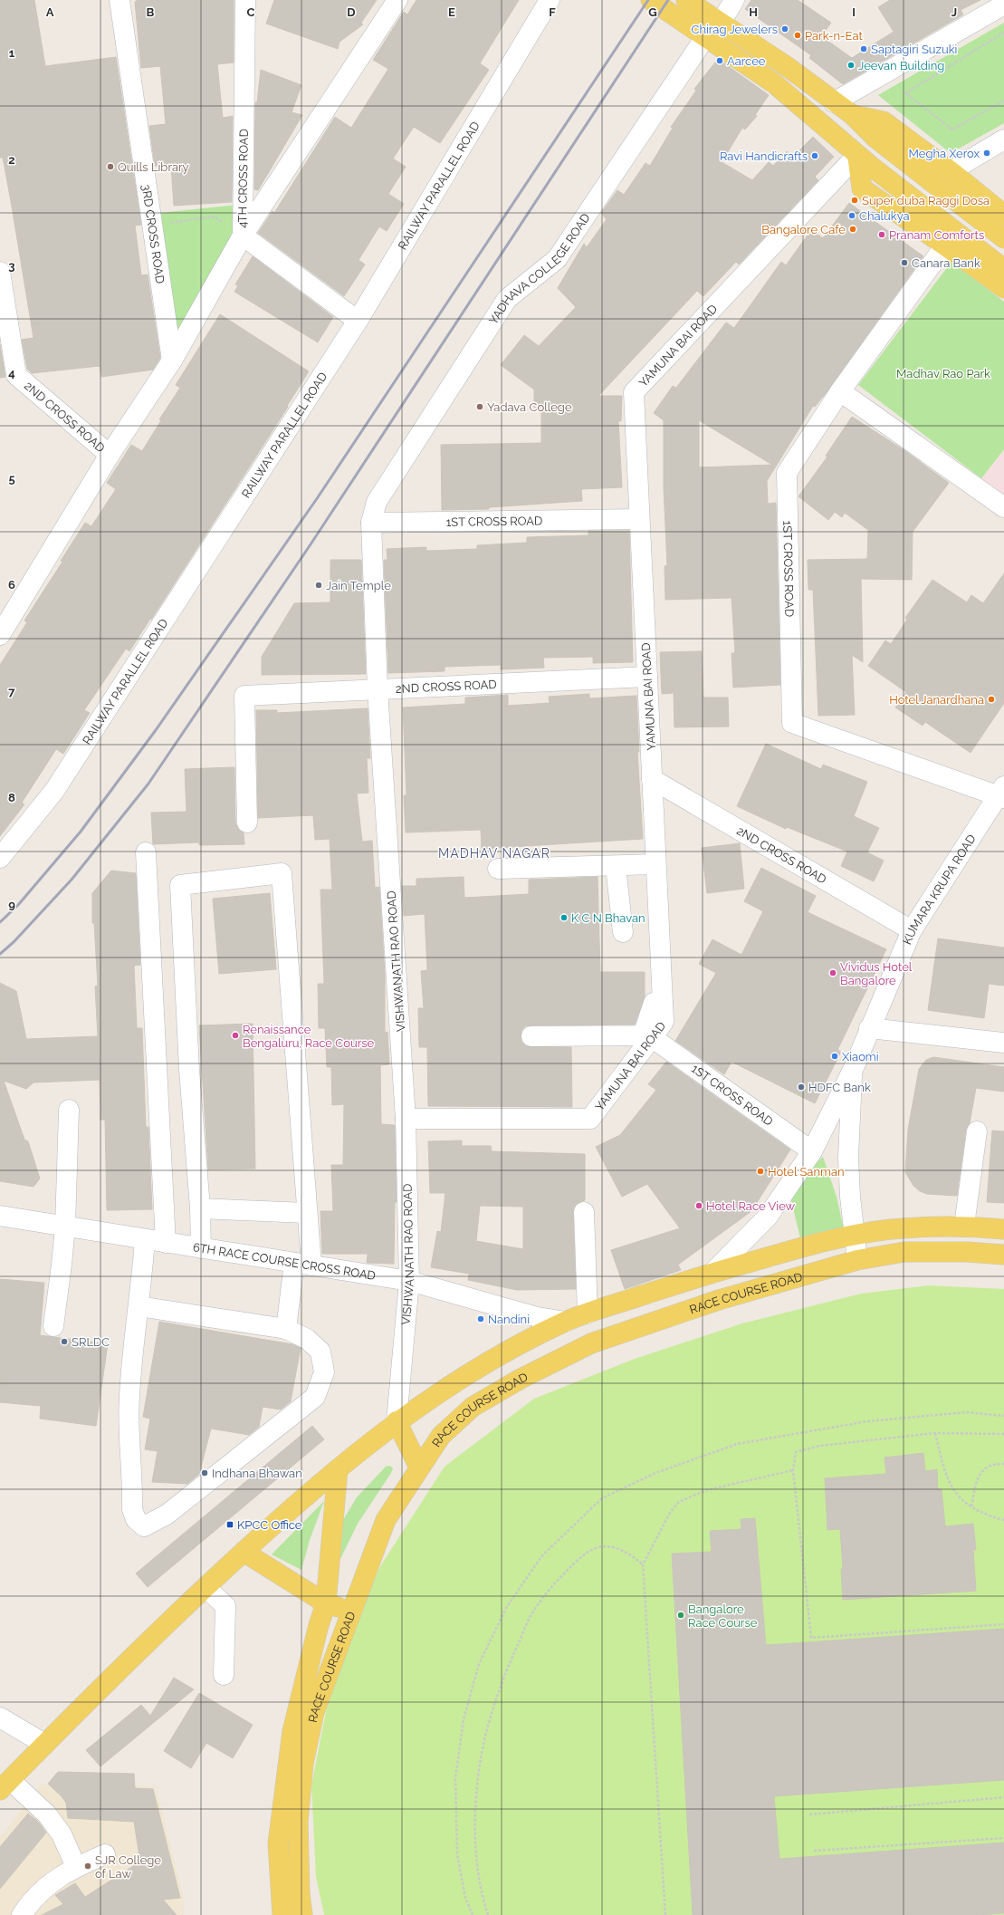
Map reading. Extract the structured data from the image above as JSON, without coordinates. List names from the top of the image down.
{
  "streets": {
    "main road": ["RACE COURSE ROAD"],
    "street": [
      "4TH CROSS ROAD",
      "RAILWAY PARALLEL ROAD",
      "3RD CROSS ROAD",
      "YADHAVA COLLEGE ROAD",
      "YAMUNA BAI ROAD",
      "2ND CROSS ROAD",
      "1ST CROSS ROAD",
      "KUMARA KRUPA ROAD",
      "VISHWANATH RAO ROAD",
      "6TH RACE COURSE CROSS ROAD"
    ]
  },
  "crossings": [
    ["4TH CROSS ROAD", "RAILWAY PARALLEL ROAD"],
    ["YADHAVA COLLEGE ROAD", "VISHWANATH RAO ROAD"],
    ["YAMUNA BAI ROAD", "2ND CROSS ROAD"],
    ["YAMUNA BAI ROAD", "1ST CROSS ROAD"],
    ["YAMUNA BAI ROAD", "VISHWANATH RAO ROAD"],
    ["2ND CROSS ROAD", "KUMARA KRUPA ROAD"],
    ["2ND CROSS ROAD", "VISHWANATH RAO ROAD"],
    ["1ST CROSS ROAD", "KUMARA KRUPA ROAD"],
    ["1ST CROSS ROAD", "VISHWANATH RAO ROAD"],
    ["VISHWANATH RAO ROAD", "6TH RACE COURSE CROSS ROAD"]
  ],
  "districts": ["MADHAV NAGAR"],
  "parks": ["Madhav Rao Park"],
  "places": {
    "other": [
      "Chirag Jewelers",
      "Park-n-Eat",
      "Saptagiri Suzuki",
      "Aarcee",
      "Jeevan Building",
      "Megha Xerox",
      "Ravi Handicrafts",
      "Quills Library",
      "Super duba Raggi Dosa",
      "Chalukya",
      "Bangalore Cafe",
      "Pranam Comforts",
      "Canara Bank",
      "Yadava College",
      "Jain Temple",
      "Hotel Janardhana",
      "K C N Bhavan",
      "Vividus Hotel Bangalore",
      "Renaissance Bengaluru, Race Course",
      "Xiaomi",
      "HDFC Bank",
      "Hotel Sanman",
      "Hotel Race View",
      "Nandini",
      "SRLDC",
      "Indhana Bhawan",
      "Bangalore Race Course",
      "SJR College of Law"
    ],
    "transit": ["KPCC Office"]
  },
  "grid": {
    "columns": [
      "A",
      "B",
      "C",
      "D",
      "E",
      "F",
      "G",
      "H",
      "I",
      "J"
    ],
    "rows": [
      "1",
      "2",
      "3",
      "4",
      "5",
      "6",
      "7",
      "8",
      "9"
    ]
  }
}
